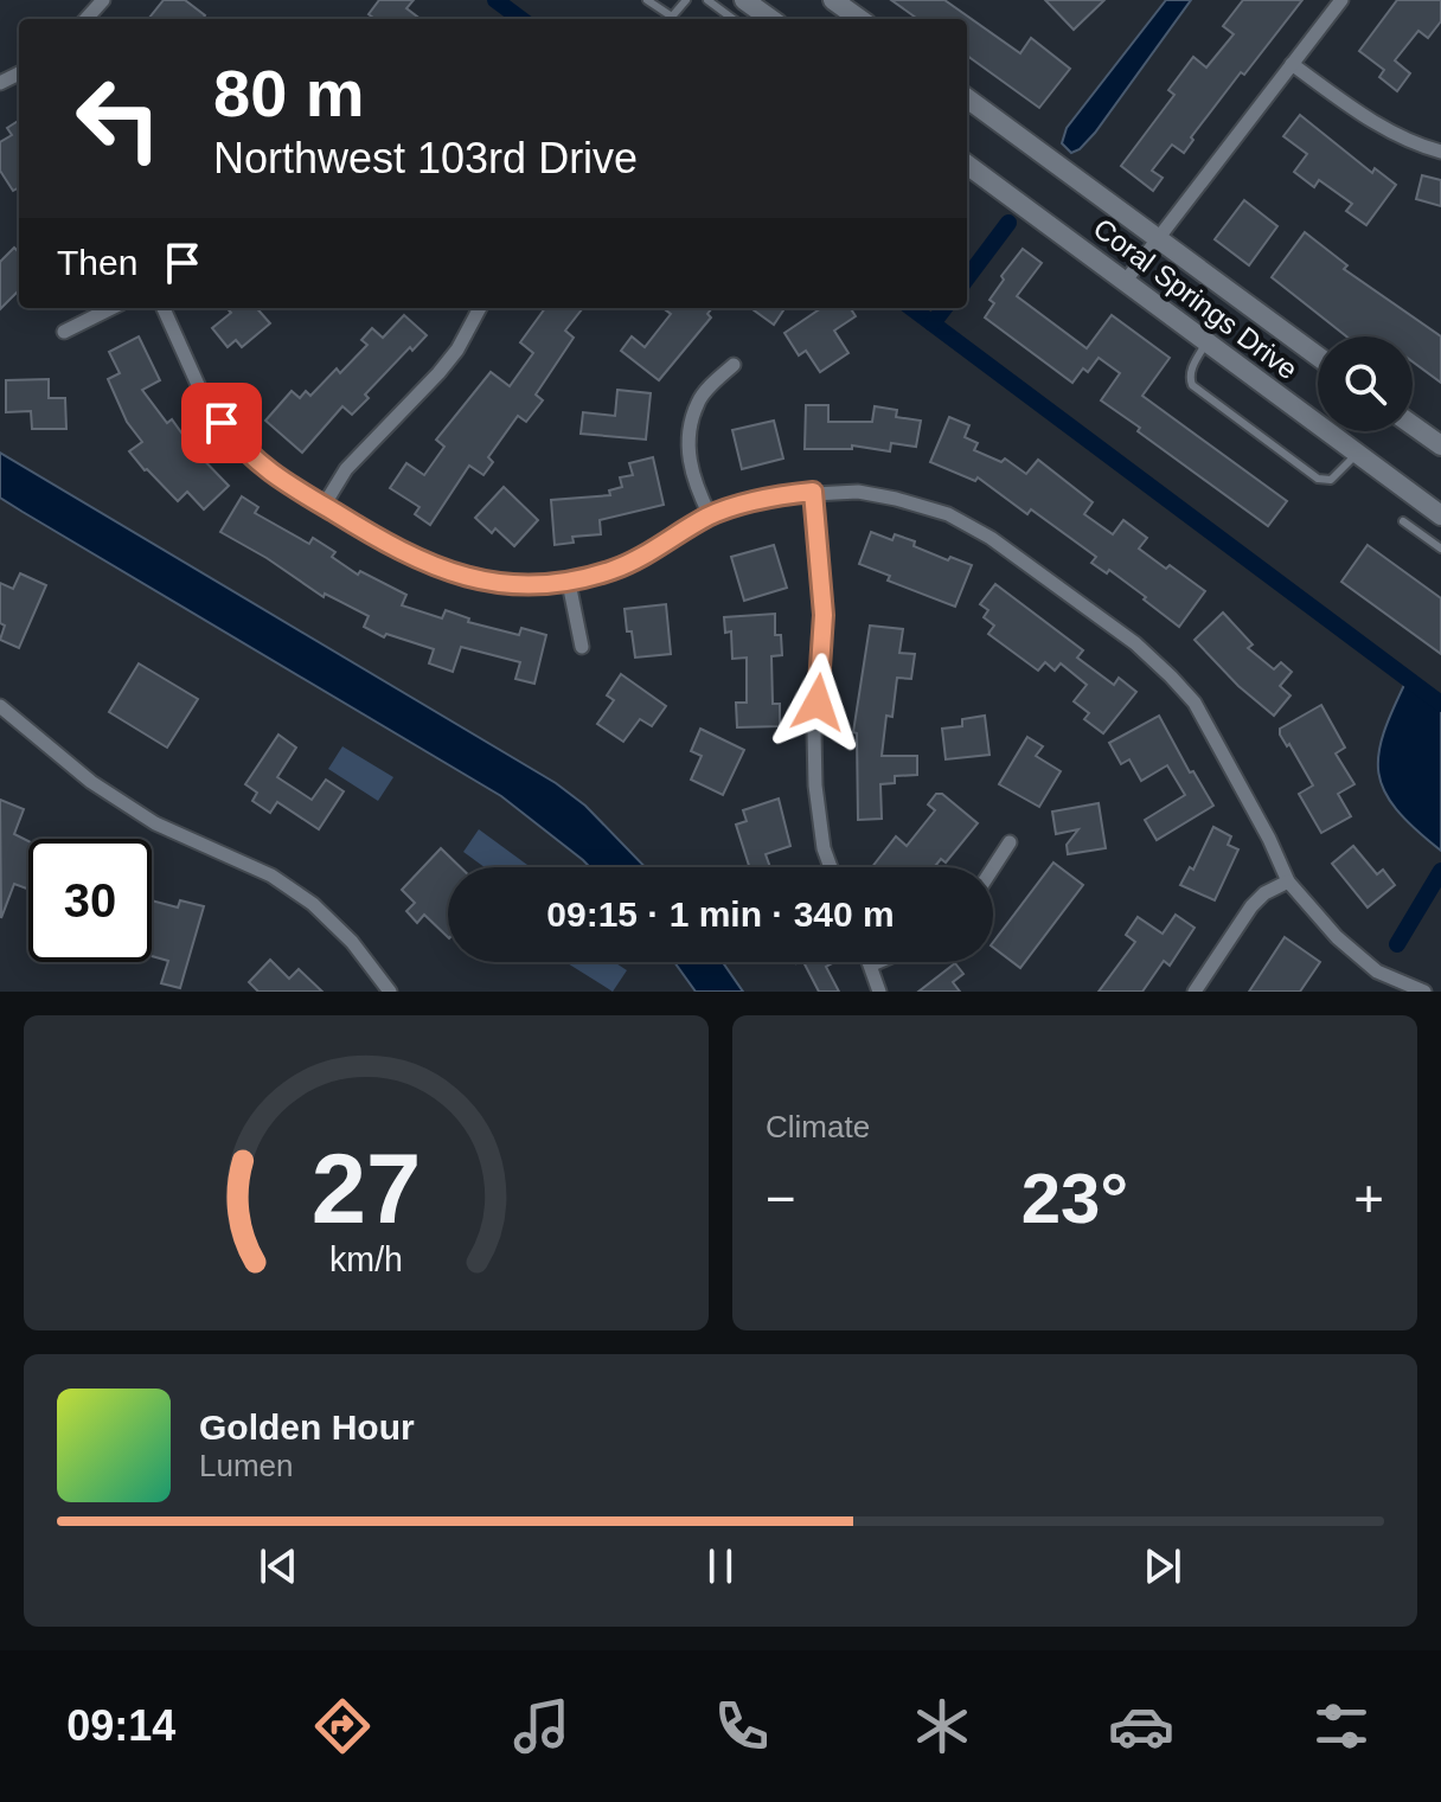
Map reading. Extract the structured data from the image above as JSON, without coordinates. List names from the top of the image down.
{
  "streets": {
    "main road": ["Coral Springs Drive"]
  },
  "page": {
    "turn": ["80 m", "Northwest 103rd Drive"],
    "then": "Then",
    "limit": "30",
    "trip": "09:15 · 1 min · 340 m",
    "tile": "Climate",
    "heat": ["−", "23°", "+"],
    "song": ["Golden Hour", "Lumen"],
    "tabs": "09:14",
    "gauge": ["27", "km/h"]
  }
}
